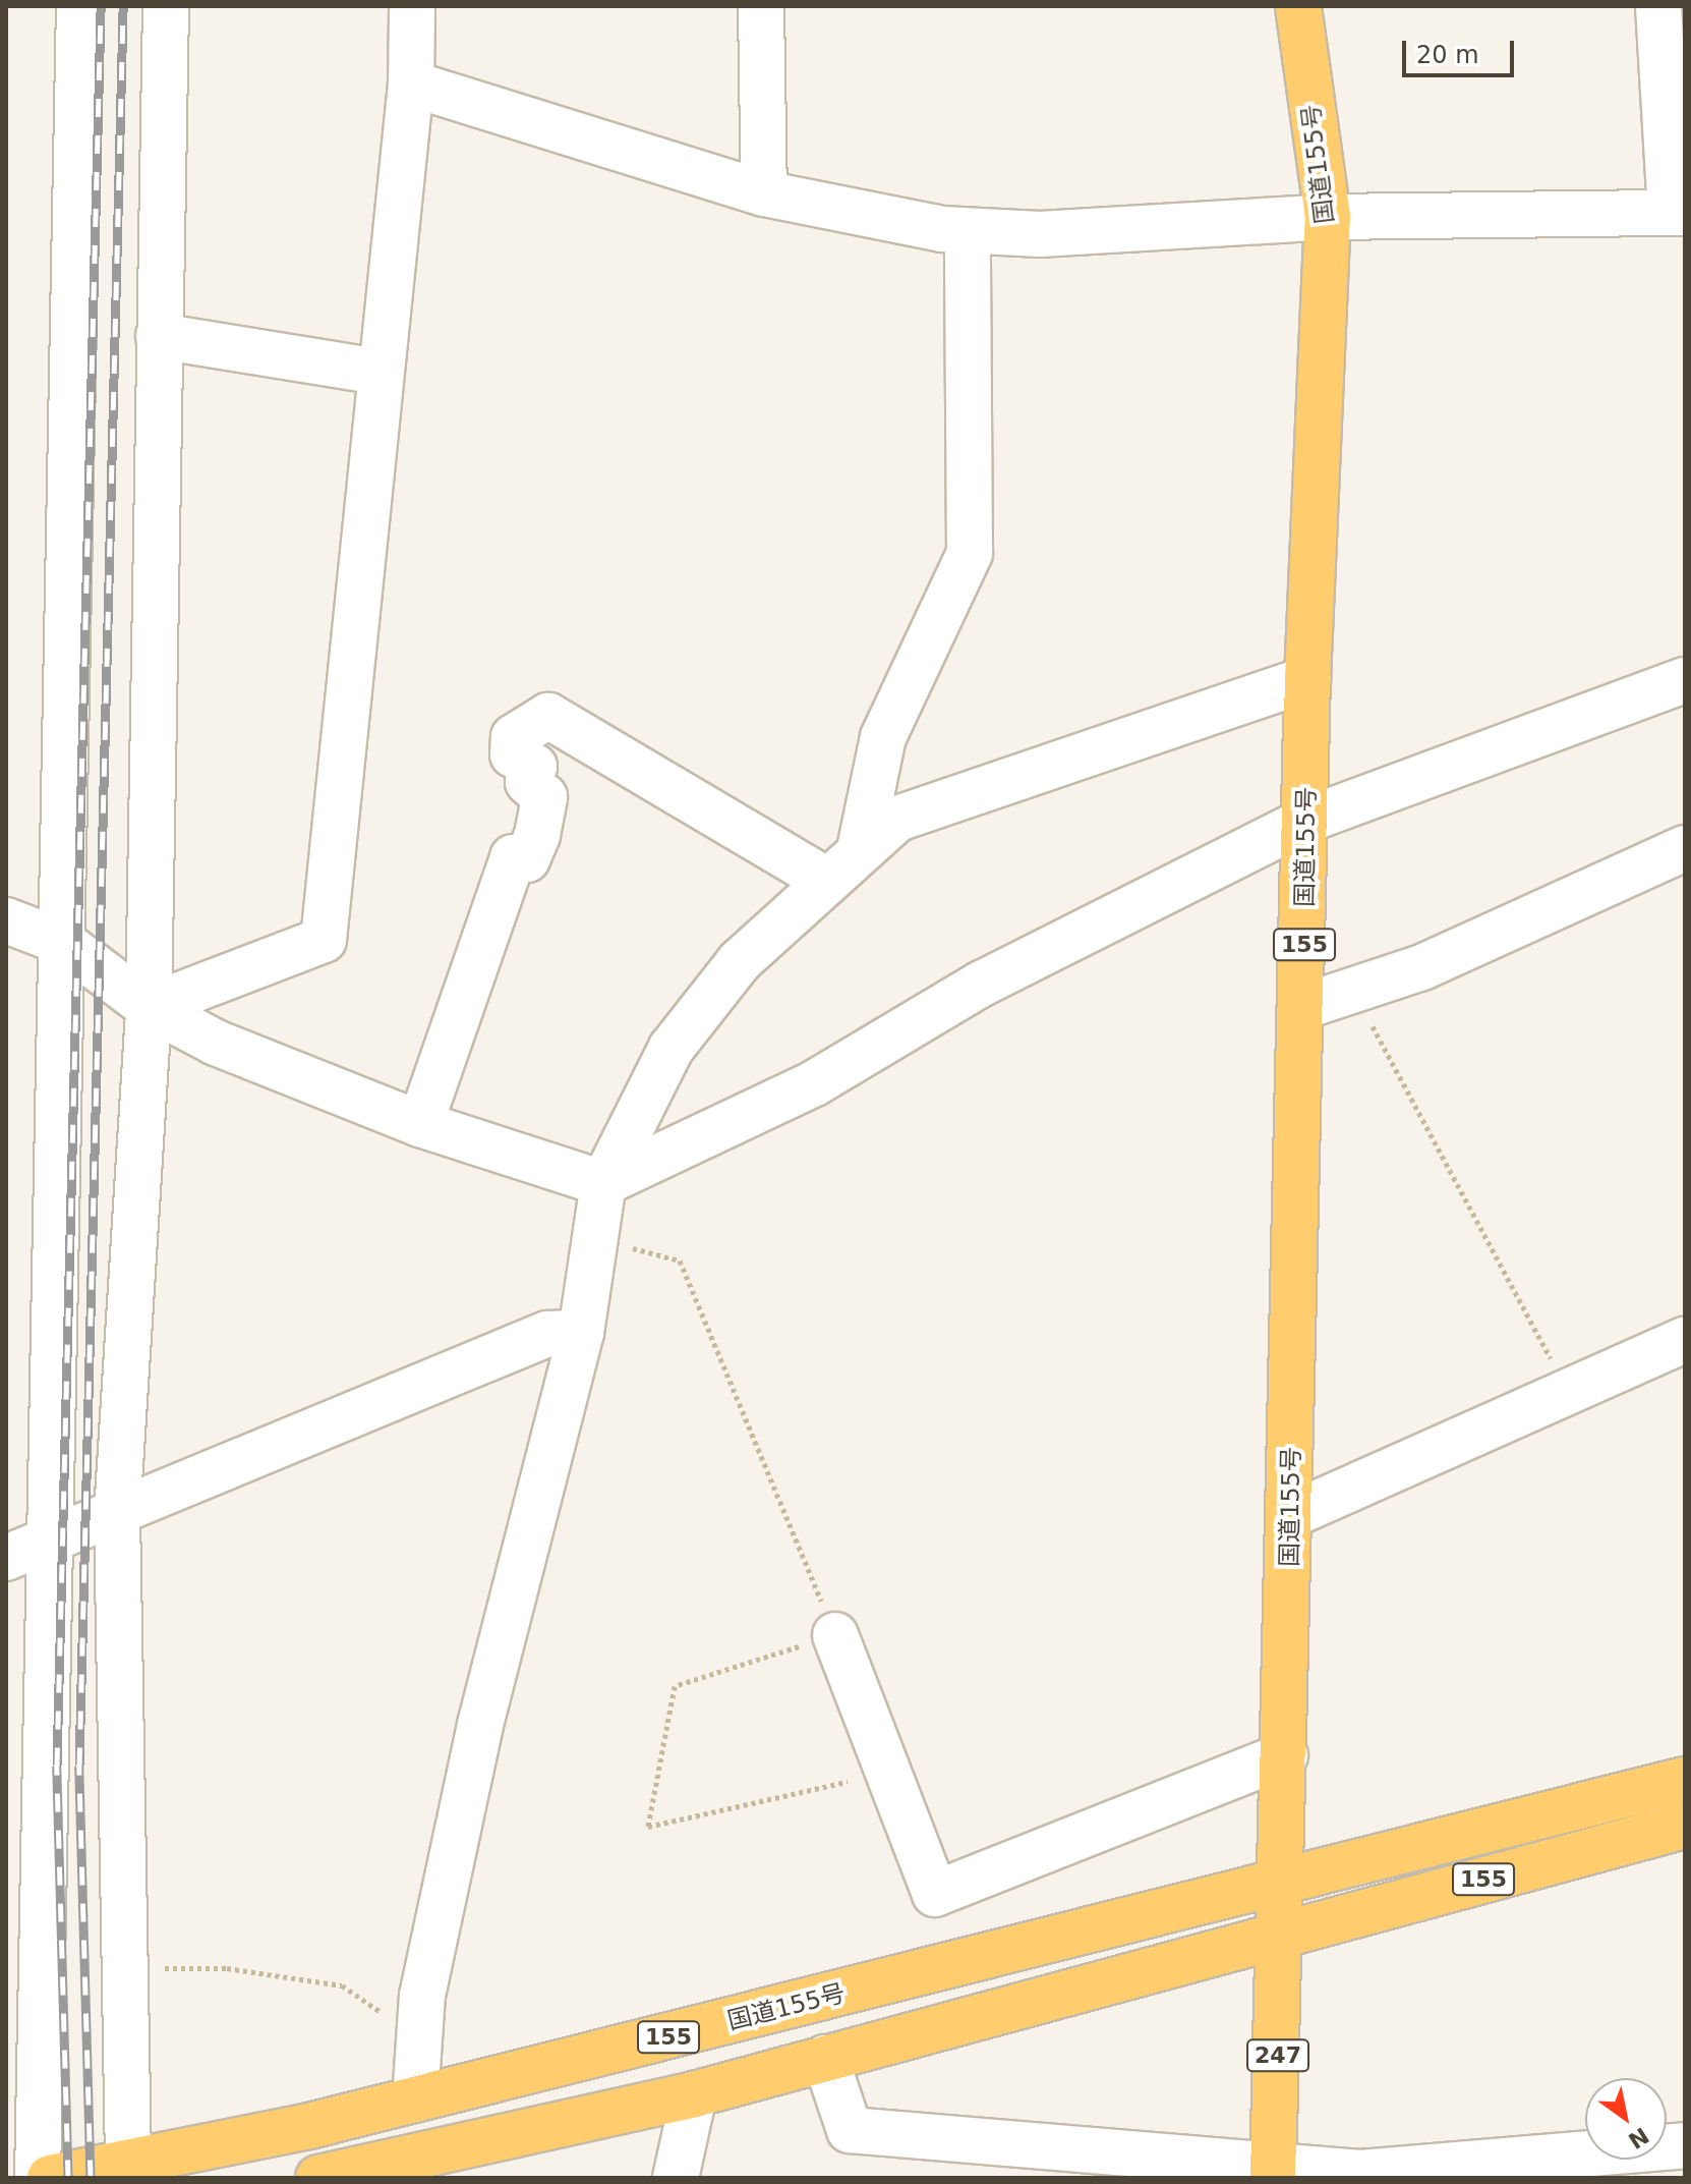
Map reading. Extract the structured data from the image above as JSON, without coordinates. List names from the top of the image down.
{
  "streets": {
    "highway": ["国道155号", "155", "247"]
  },
  "crossings": [
    ["国道155号", "155"],
    ["国道155号", "247"],
    ["155", "247"]
  ],
  "scale_bar": "20 m",
  "north": "bottom right"
}
